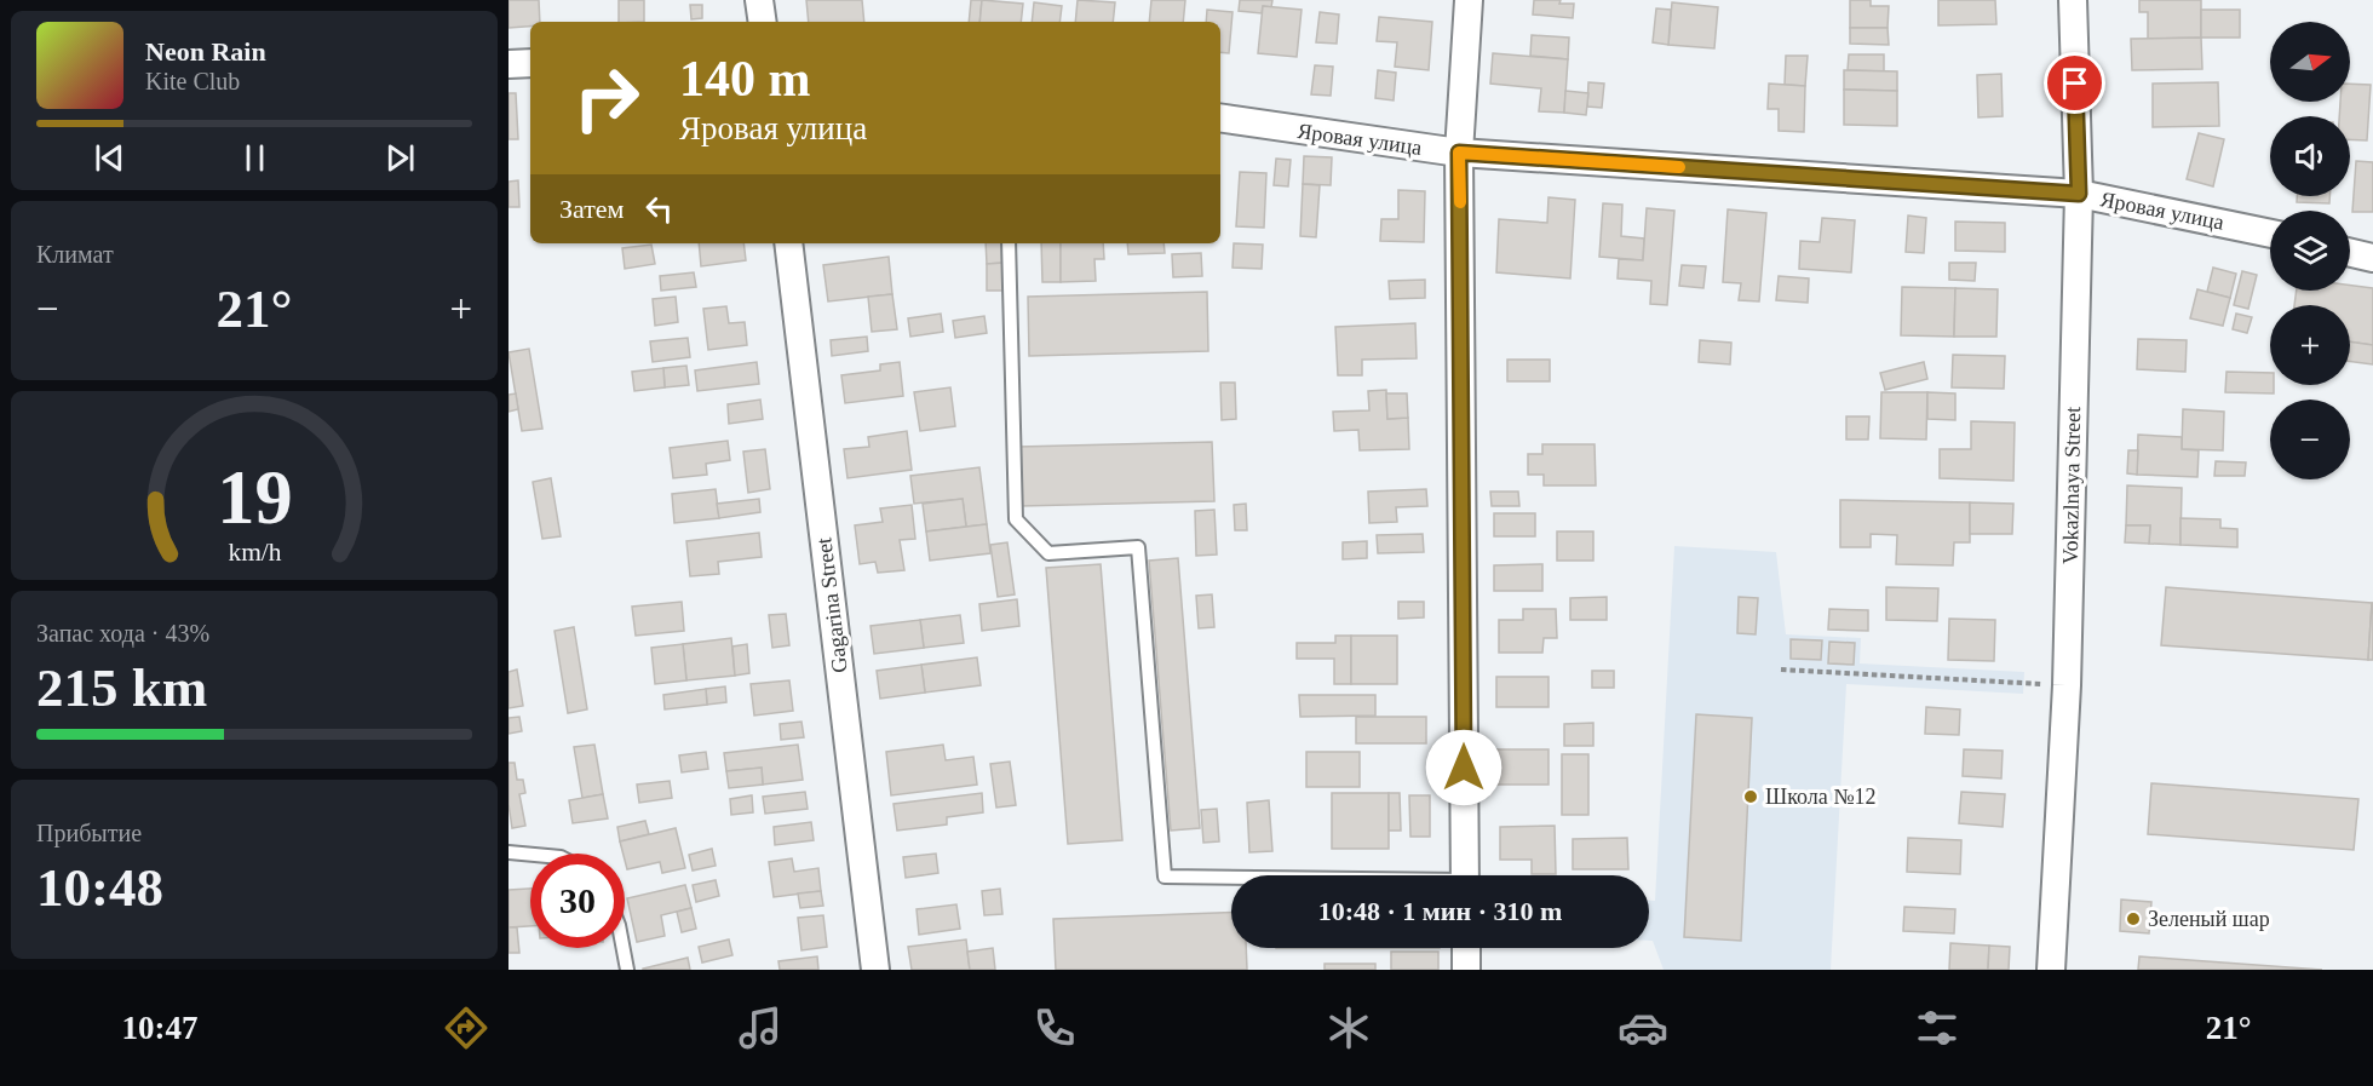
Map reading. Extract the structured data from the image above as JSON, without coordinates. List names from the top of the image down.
{
  "streets": {
    "street": ["Яровая улица", "Vokazlnaya Street", "Gagarina Street"]
  },
  "crossings": [
    ["Яровая улица", "Vokazlnaya Street"]
  ],
  "places": ["Школа №12", "Зеленый шар"],
  "north": "right",
  "page": {
    "song": ["Neon Rain", "Kite Club"],
    "map_buttons": ["+", "−"],
    "turn": ["140 m", "Яровая улица"],
    "then": "Затем",
    "tile": [
      "Климат",
      ["Запас хода · 43%", "215 km"],
      ["Прибытие", "10:48"]
    ],
    "heat": ["−", "21°", "+"],
    "limit": "30",
    "trip": "10:48 · 1 мин · 310 m",
    "tabs": ["10:47", "21°"],
    "gauge": ["19", "km/h"]
  }
}
